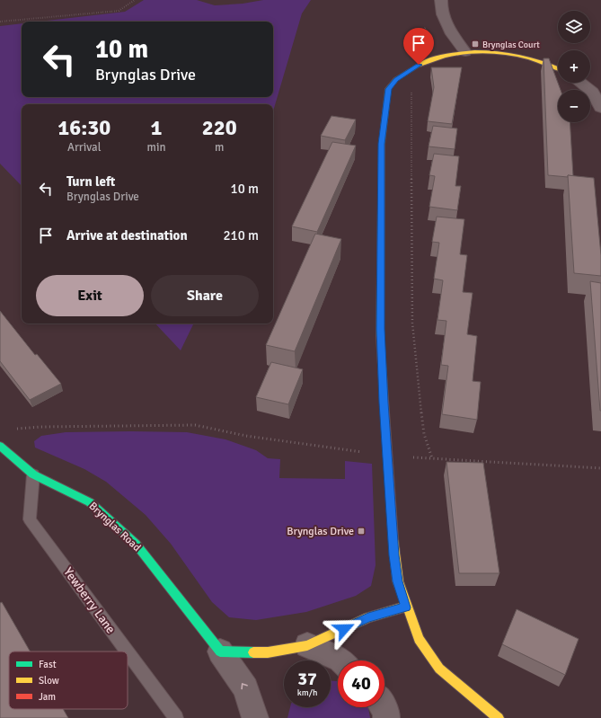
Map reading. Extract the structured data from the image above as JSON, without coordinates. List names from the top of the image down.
{
  "streets": {
    "street": ["Brynglas Road"],
    "lane": ["Yewberry Lane"]
  },
  "crossings": [
    ["Brynglas Road", "Yewberry Lane"]
  ],
  "places": {
    "transit": ["Brynglas Court", "Brynglas Drive"]
  },
  "legend": ["Fast", "Slow", "Jam"],
  "page": {
    "map_buttons": ["+", "−"],
    "turn": ["10 m", "Brynglas Drive"],
    "eta": [
      "16:30",
      "Arrival",
      "1",
      "min",
      "220",
      "m"
    ],
    "list": [
      {
        "name": "Turn left",
        "note": "Brynglas Drive",
        "value": "10 m"
      },
      {
        "name": "Arrive at destination",
        "value": "210 m"
      }
    ],
    "buttons": ["Exit", "Share"],
    "speed": "37 km/h",
    "limit": "40"
  }
}
